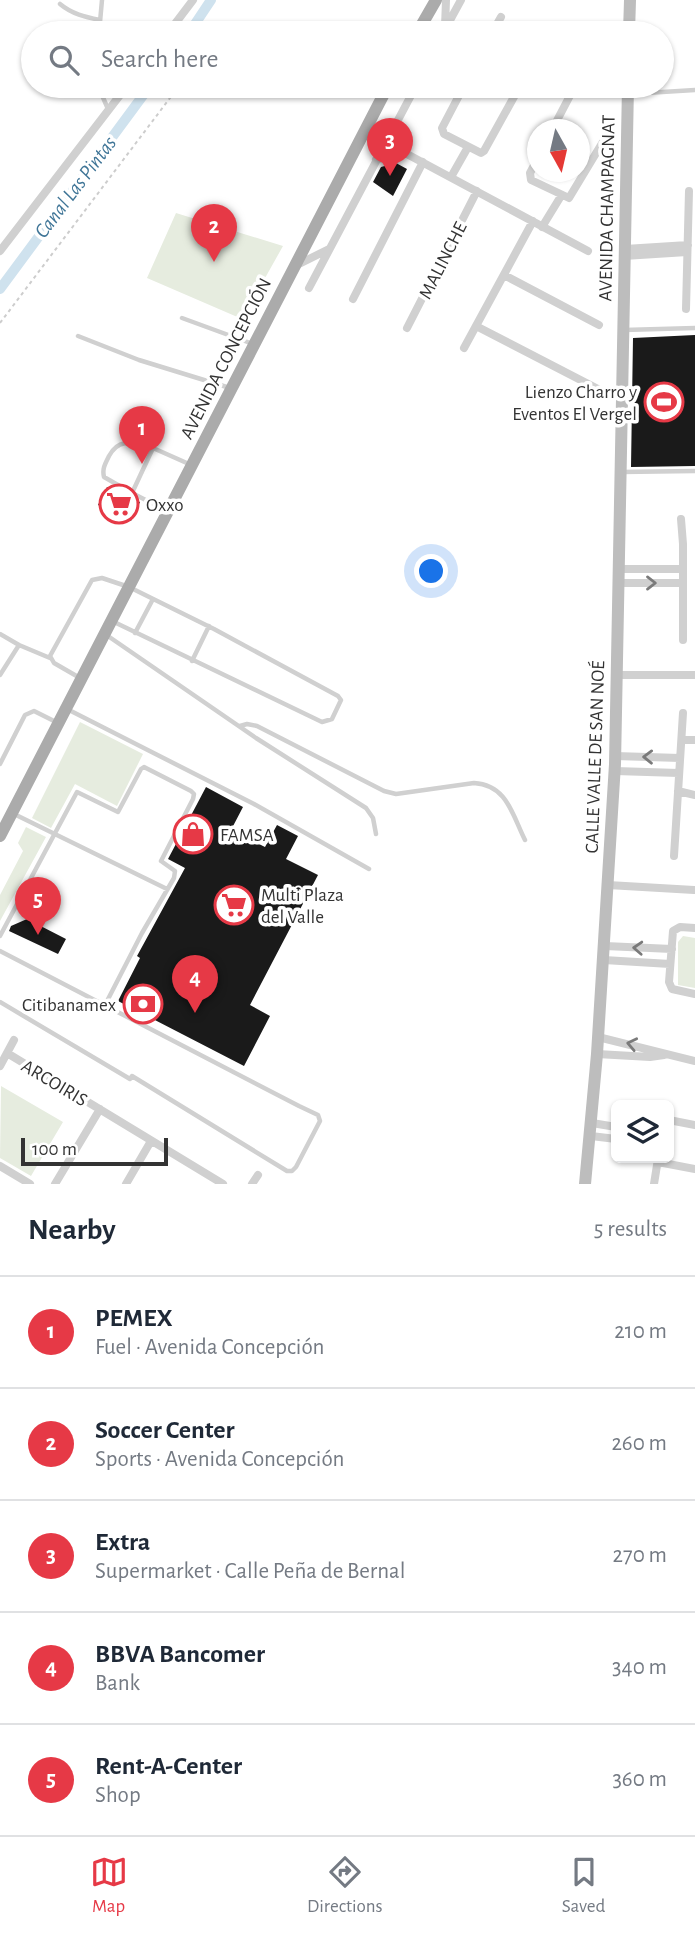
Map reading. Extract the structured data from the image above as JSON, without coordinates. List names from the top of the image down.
{
  "streets": {
    "main road": ["AVENIDA CONCEPCIÓN"],
    "street": [
      "AVENIDA CHAMPAGNAT",
      "MALINCHE",
      "CALLE VALLE DE SAN NOÉ",
      "ARCOIRIS"
    ]
  },
  "crossings": [
    ["AVENIDA CHAMPAGNAT", "CALLE VALLE DE SAN NOÉ"]
  ],
  "water": ["Canal Las Pintas"],
  "places": {
    "sports": ["Lienzo Charro y Eventos El Vergel"],
    "supermarket": ["Oxxo", "Multi Plaza del Valle"],
    "shop": ["FAMSA"],
    "bank": ["Citibanamex"]
  },
  "scale_bar": "100 m",
  "north": "bottom",
  "page": {
    "search": "Search here",
    "pins": [
      "3",
      "2",
      "1",
      "5",
      "4"
    ],
    "scale": "100 m",
    "heading": ["Nearby", "5 results"],
    "list": [
      {
        "mark": "1",
        "name": "PEMEX",
        "note": "Fuel · Avenida Concepción",
        "value": "210 m"
      },
      {
        "mark": "2",
        "name": "Soccer Center",
        "note": "Sports · Avenida Concepción",
        "value": "260 m"
      },
      {
        "mark": "3",
        "name": "Extra",
        "note": "Supermarket · Calle Peña de Bernal",
        "value": "270 m"
      },
      {
        "mark": "4",
        "name": "BBVA Bancomer",
        "note": "Bank",
        "value": "340 m"
      },
      {
        "mark": "5",
        "name": "Rent-A-Center",
        "note": "Shop",
        "value": "360 m"
      }
    ],
    "nav": ["Map", "Directions", "Saved"]
  }
}
